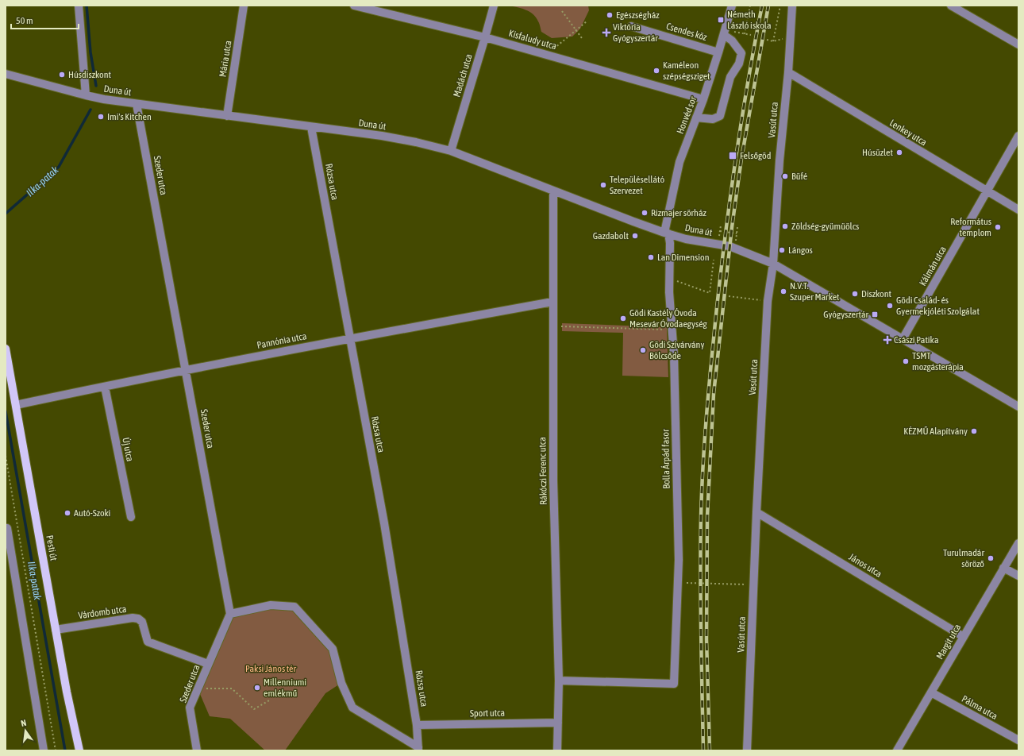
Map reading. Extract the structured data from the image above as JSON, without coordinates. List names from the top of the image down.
{
  "streets": {
    "main road": ["Pesti út"],
    "street": [
      "Csendes köz",
      "Kisfaludy utca",
      "Mária utca",
      "Madách utca",
      "Duna út",
      "Honvéd sor",
      "Vasút utca",
      "Lenkey utca",
      "Szeder utca",
      "Rózsa utca",
      "Kálmán utca",
      "Pannónia utca",
      "Új utca",
      "Bolla Árpád fasor",
      "Rákóczi Ferenc utca",
      "János utca",
      "Várdomb utca",
      "Margit utca",
      "Pálma utca",
      "Sport utca"
    ]
  },
  "crossings": [
    ["Csendes köz", "Honvéd sor"],
    ["Kisfaludy utca", "Madách utca"],
    ["Kisfaludy utca", "Honvéd sor"],
    ["Mária utca", "Duna út"],
    ["Madách utca", "Duna út"],
    ["Duna út", "Honvéd sor"],
    ["Duna út", "Vasút utca"],
    ["Duna út", "Szeder utca"],
    ["Duna út", "Rózsa utca"],
    ["Duna út", "Kálmán utca"],
    ["Duna út", "Bolla Árpád fasor"],
    ["Duna út", "Rákóczi Ferenc utca"],
    ["Honvéd sor", "Bolla Árpád fasor"],
    ["Vasút utca", "Lenkey utca"],
    ["Vasút utca", "János utca"],
    ["Lenkey utca", "Kálmán utca"],
    ["Szeder utca", "Rózsa utca"],
    ["Szeder utca", "Pannónia utca"],
    ["Szeder utca", "Várdomb utca"],
    ["Rózsa utca", "Pannónia utca"],
    ["Rózsa utca", "Sport utca"],
    ["Pannónia utca", "Új utca"],
    ["Pannónia utca", "Rákóczi Ferenc utca"],
    ["Pannónia utca", "Pesti út"],
    ["Bolla Árpád fasor", "Rákóczi Ferenc utca"],
    ["Rákóczi Ferenc utca", "Sport utca"],
    ["Pesti út", "Várdomb utca"],
    ["János utca", "Margit utca"],
    ["Margit utca", "Pálma utca"]
  ],
  "water": ["Ilka-patak"],
  "parks": ["Paksi János tér"],
  "places": {
    "other": [
      "Egészségház",
      "Kaméleon szépségsziget",
      "Húsdiszkont",
      "Imi's Kitchen",
      "Húsüzlet",
      "Büfé",
      "Településellátó Szervezet",
      "Rizmajer sörház",
      "Zöldség-gyümüölcs",
      "Református templom",
      "Gazdabolt",
      "Lángos",
      "Lan Dimension",
      "N.V.T. Szuper Market",
      "Diszkont",
      "Gödi Család- és Gyermekjóléti Szolgálat",
      "Gödi Kastély Óvoda Mesevár Óvodaegység",
      "Gödi Szivárvány Bölcsőde",
      "TSMT mozgásterápia",
      "KÉZMŰ Alapítvány",
      "Autó-Szoki",
      "Turulmadár söröző",
      "Millenniumi emlékmű"
    ],
    "transit": ["Németh László iskola", "Felsőgöd", "Gyógyszertár"],
    "health": ["Viktória Gyógyszertár", "Császi Patika"]
  },
  "scale_bar": "50 m",
  "north": "top"
}
